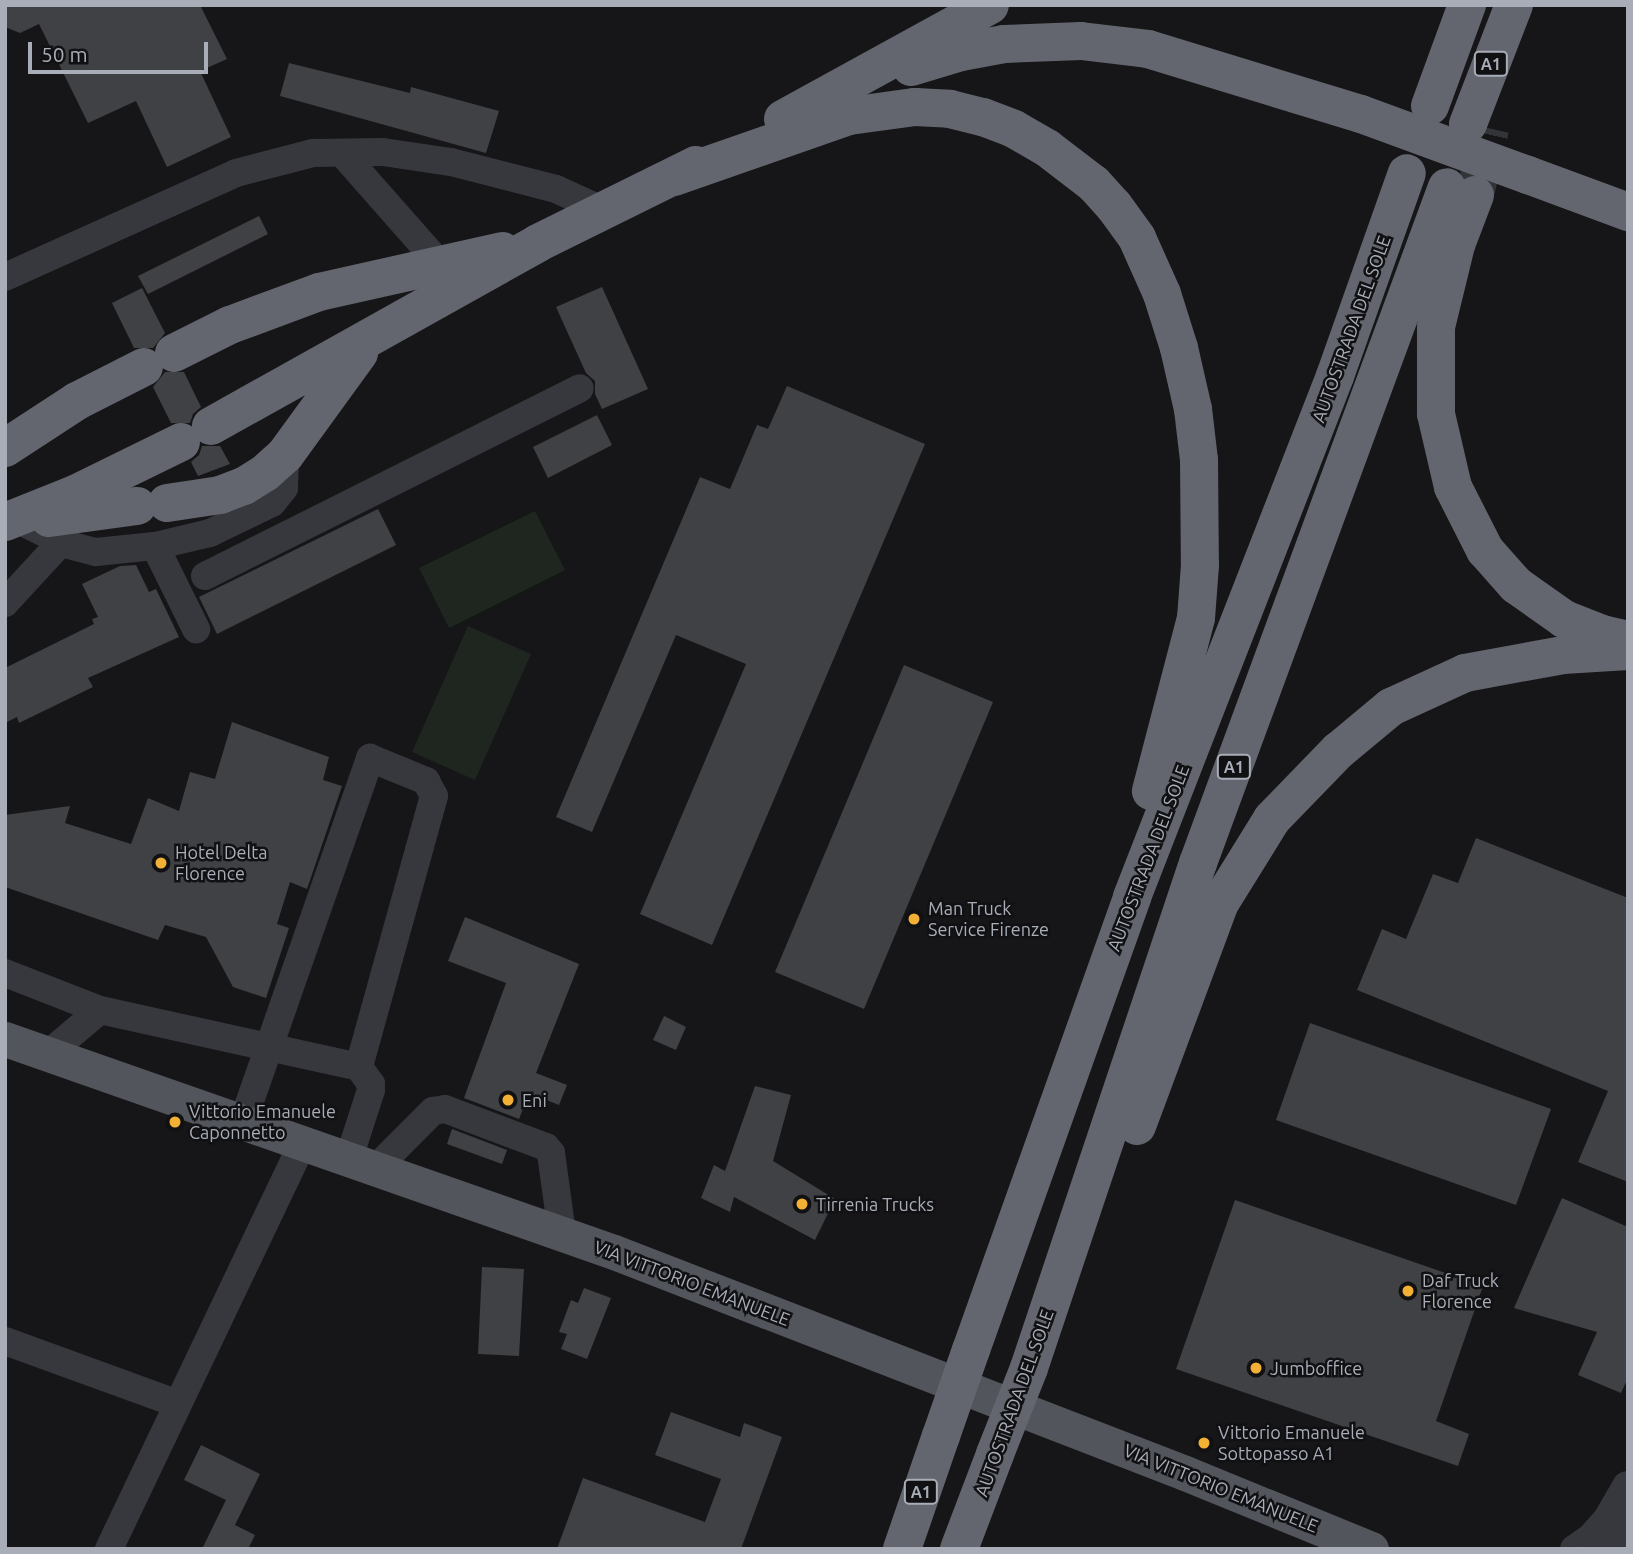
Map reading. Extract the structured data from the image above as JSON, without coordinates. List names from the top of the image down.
{
  "streets": {
    "highway": ["A1", "AUTOSTRADA DEL SOLE"],
    "main road": ["VIA VITTORIO EMANUELE"]
  },
  "places": [
    "Hotel Delta Florence",
    "Man Truck Service Firenze",
    "Eni",
    "Vittorio Emanuele Caponnetto",
    "Tirrenia Trucks",
    "Daf Truck Florence",
    "Jumboffice",
    "Vittorio Emanuele Sottopasso A1"
  ],
  "scale_bar": "50 m"
}
